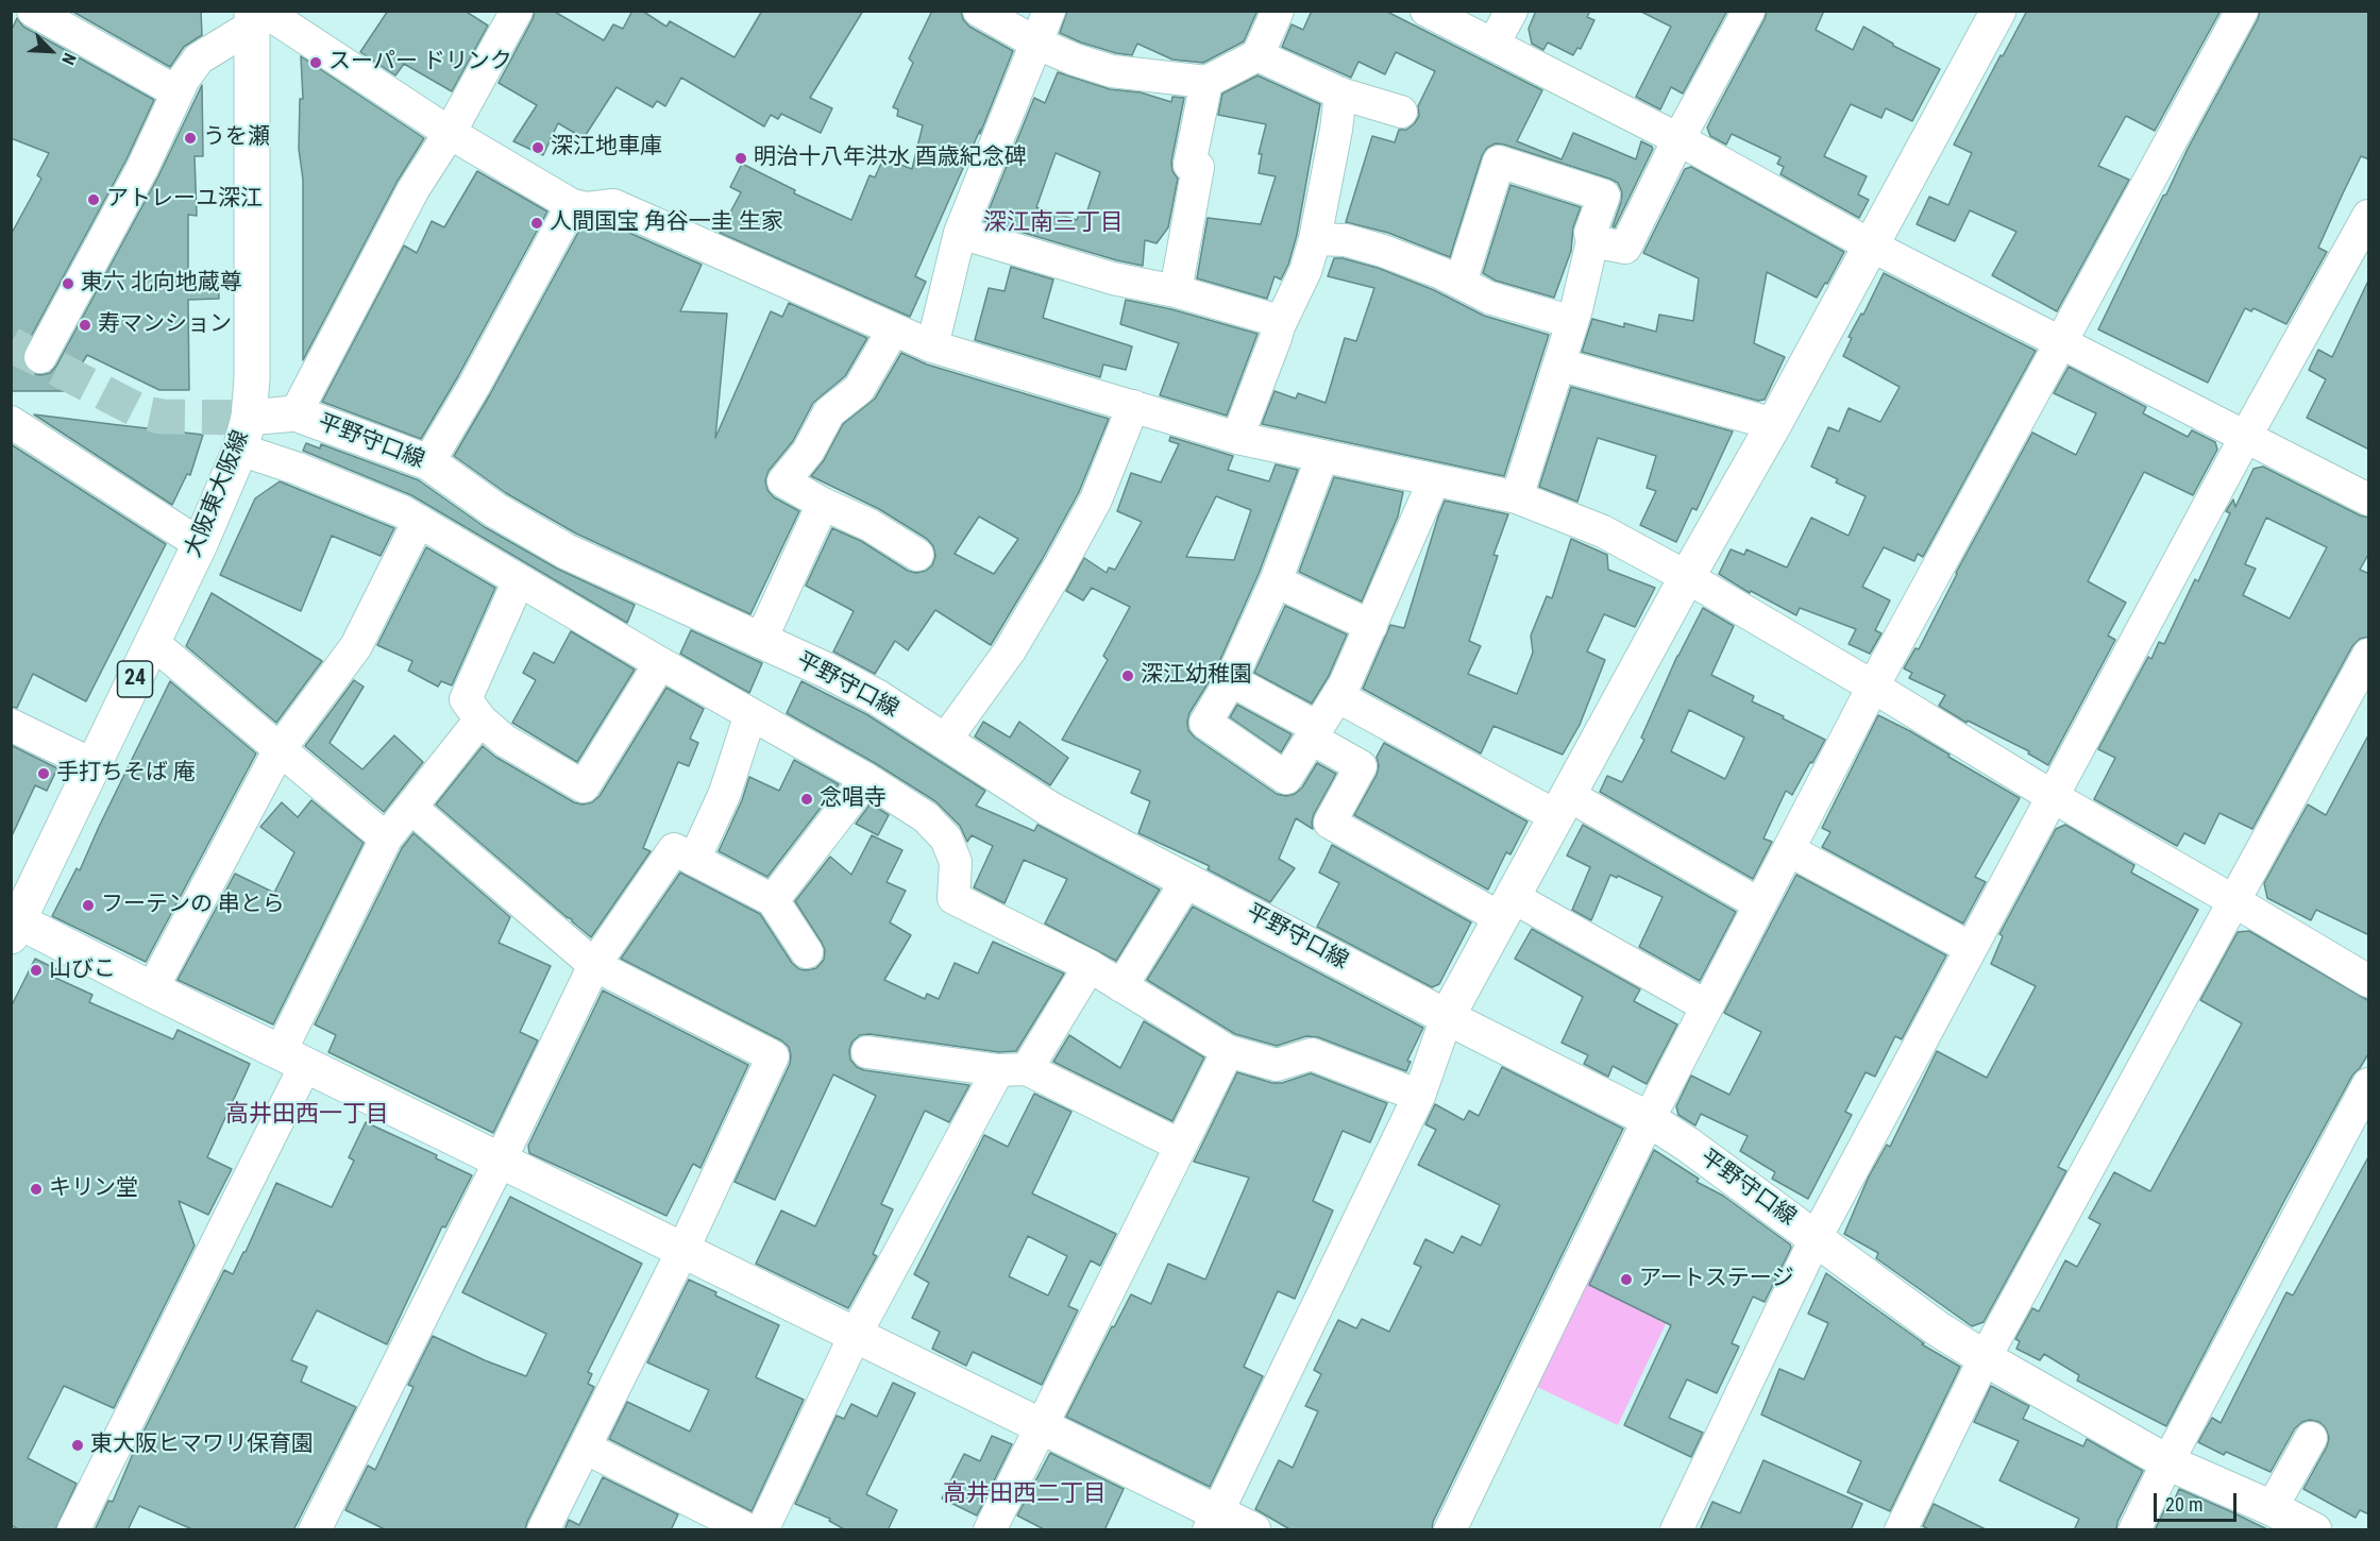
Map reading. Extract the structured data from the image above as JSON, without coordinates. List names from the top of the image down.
{
  "streets": {
    "main road": ["平野守口線", "大阪東大阪線", "24"]
  },
  "crossings": [
    ["平野守口線", "大阪東大阪線"]
  ],
  "districts": ["深江南三丁目", "高井田西一丁目", "高井田西二丁目"],
  "places": [
    "スーパー ドリンク",
    "うを瀬",
    "深江地車庫",
    "明治十八年洪水 酉歳紀念碑",
    "アトレーユ深江",
    "人間国宝 角谷一圭 生家",
    "東六 北向地蔵尊",
    "寿マンション",
    "深江幼稚園",
    "手打ちそば 庵",
    "念唱寺",
    "フーテンの 串とら",
    "山びこ",
    "キリン堂",
    "アートステージ",
    "東大阪ヒマワリ保育園"
  ],
  "scale_bar": "20 m",
  "north": "bottom right"
}
